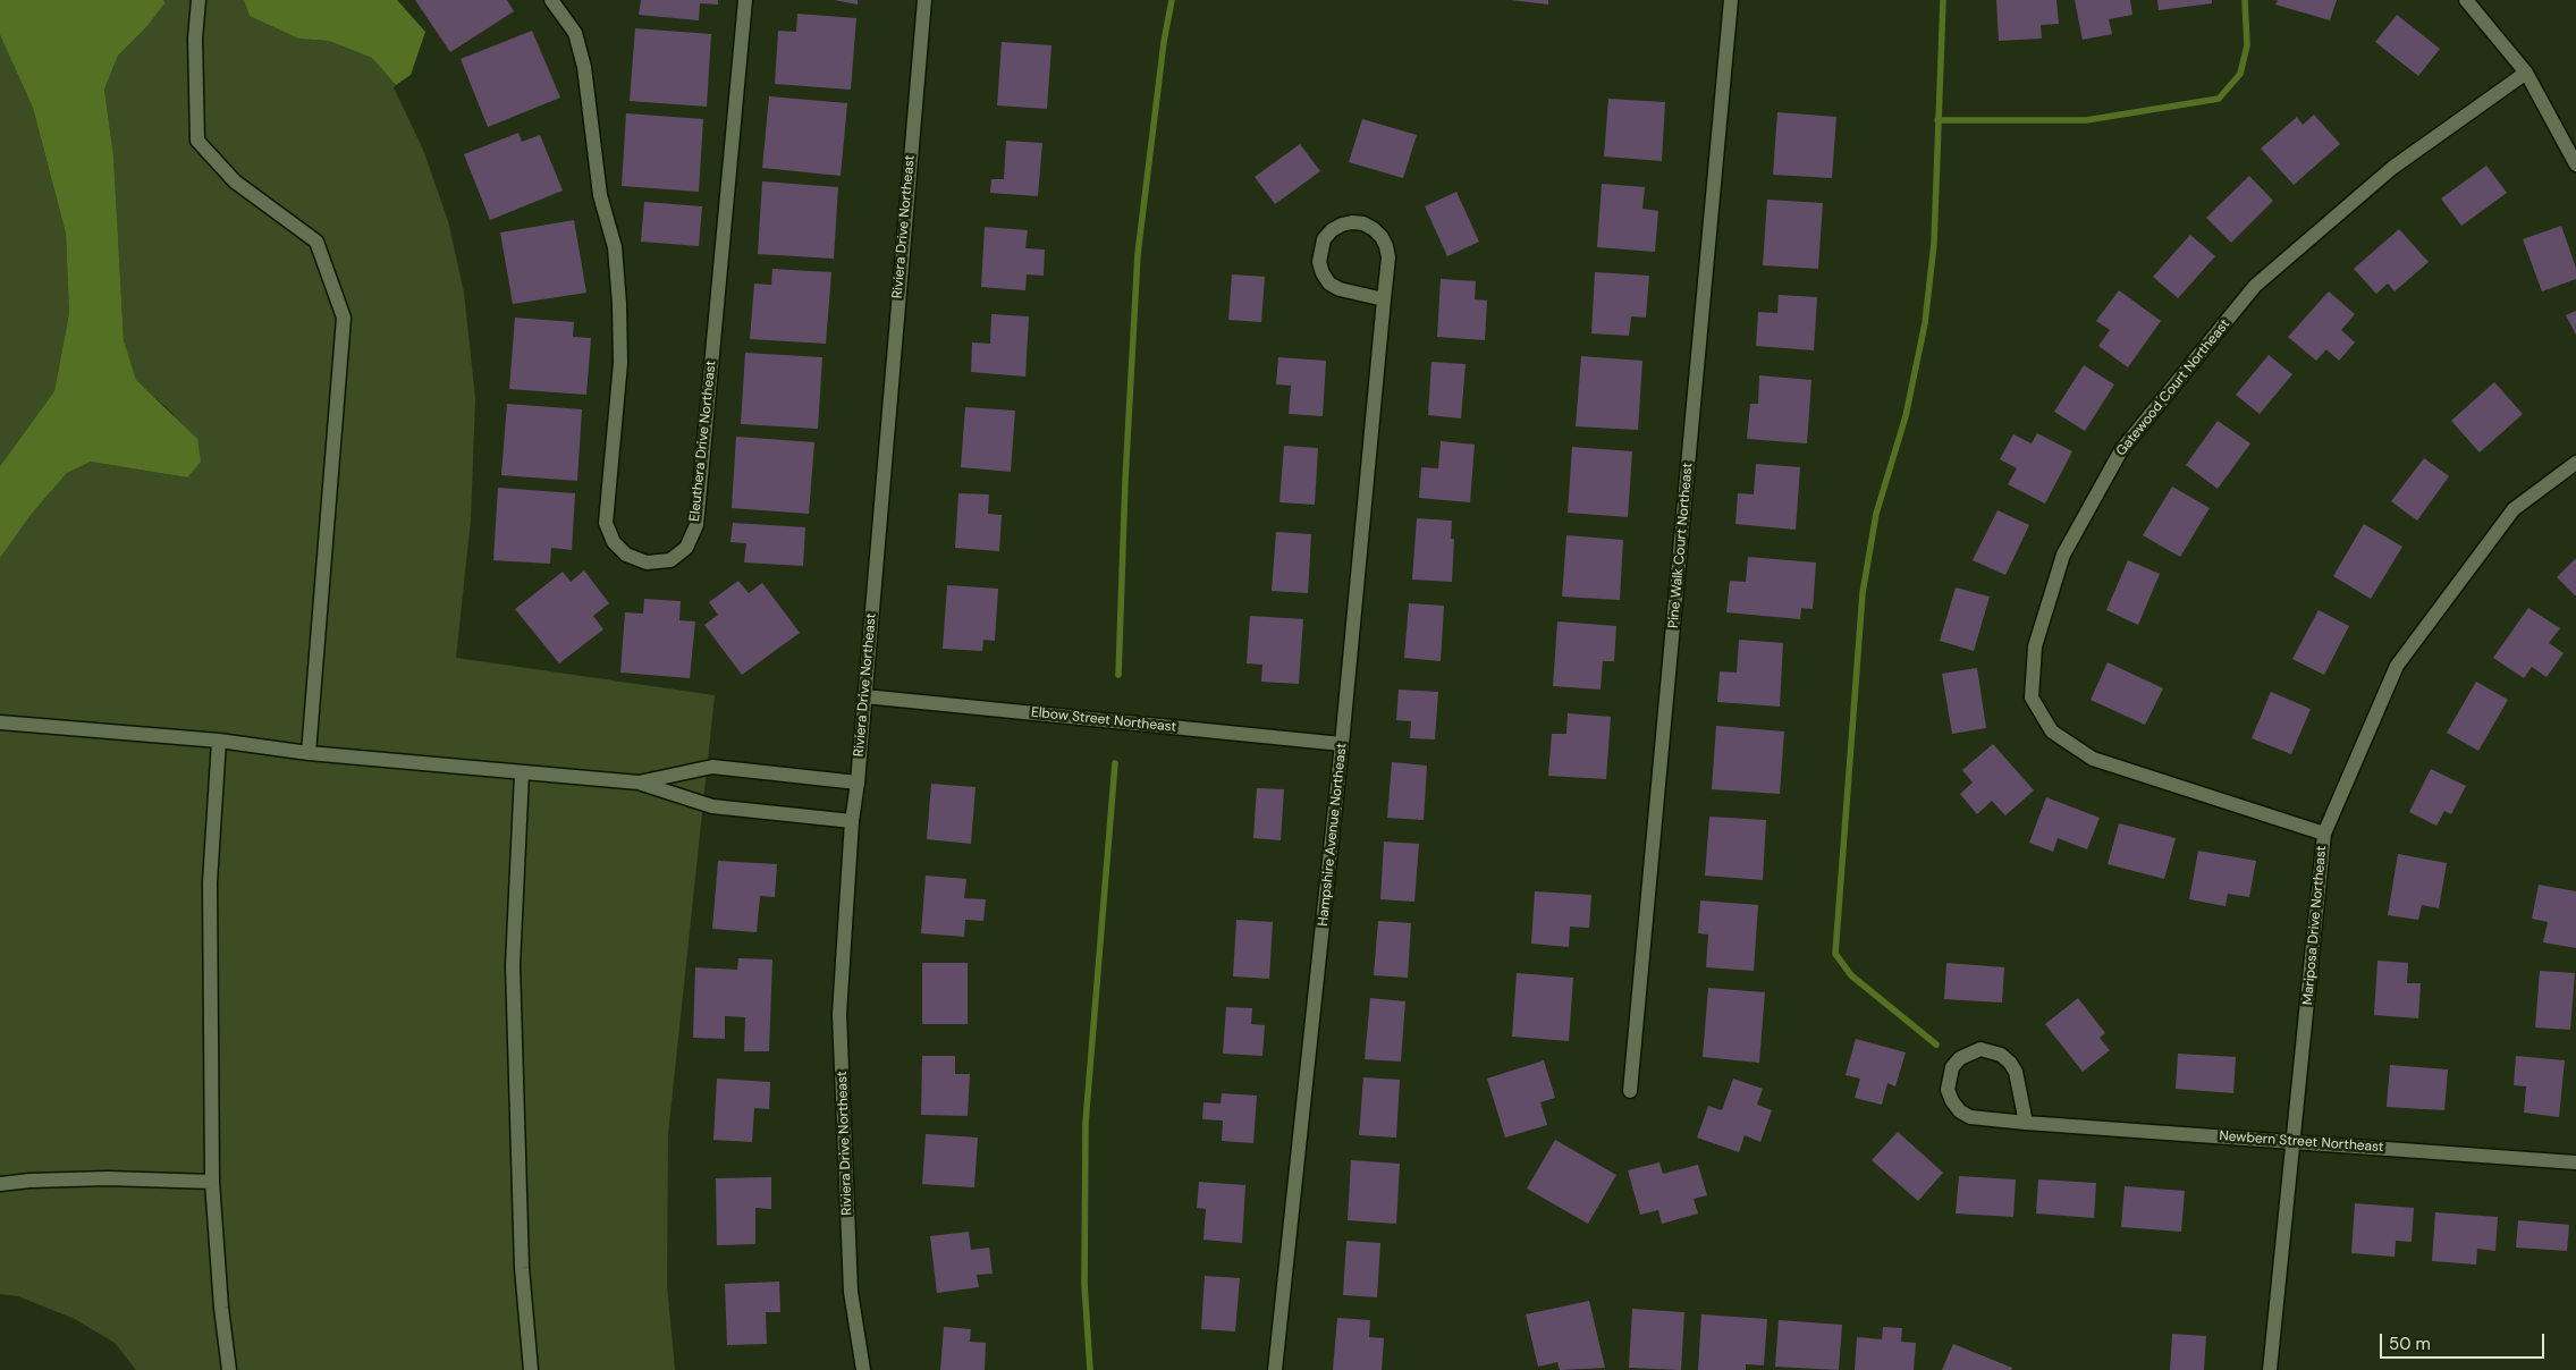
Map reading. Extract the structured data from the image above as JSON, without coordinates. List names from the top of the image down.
{
  "streets": {
    "street": [
      "Riviera Drive Northeast",
      "Gatewood Court Northeast",
      "Eleuthera Drive Northeast",
      "Pine Walk Court Northeast",
      "Elbow Street Northeast",
      "Hampshire Avenue Northeast",
      "Mariposa Drive Northeast",
      "Newbern Street Northeast"
    ]
  },
  "crossings": [
    ["Riviera Drive Northeast", "Elbow Street Northeast"],
    ["Gatewood Court Northeast", "Mariposa Drive Northeast"],
    ["Elbow Street Northeast", "Hampshire Avenue Northeast"],
    ["Mariposa Drive Northeast", "Newbern Street Northeast"]
  ],
  "scale_bar": "50 m"
}
